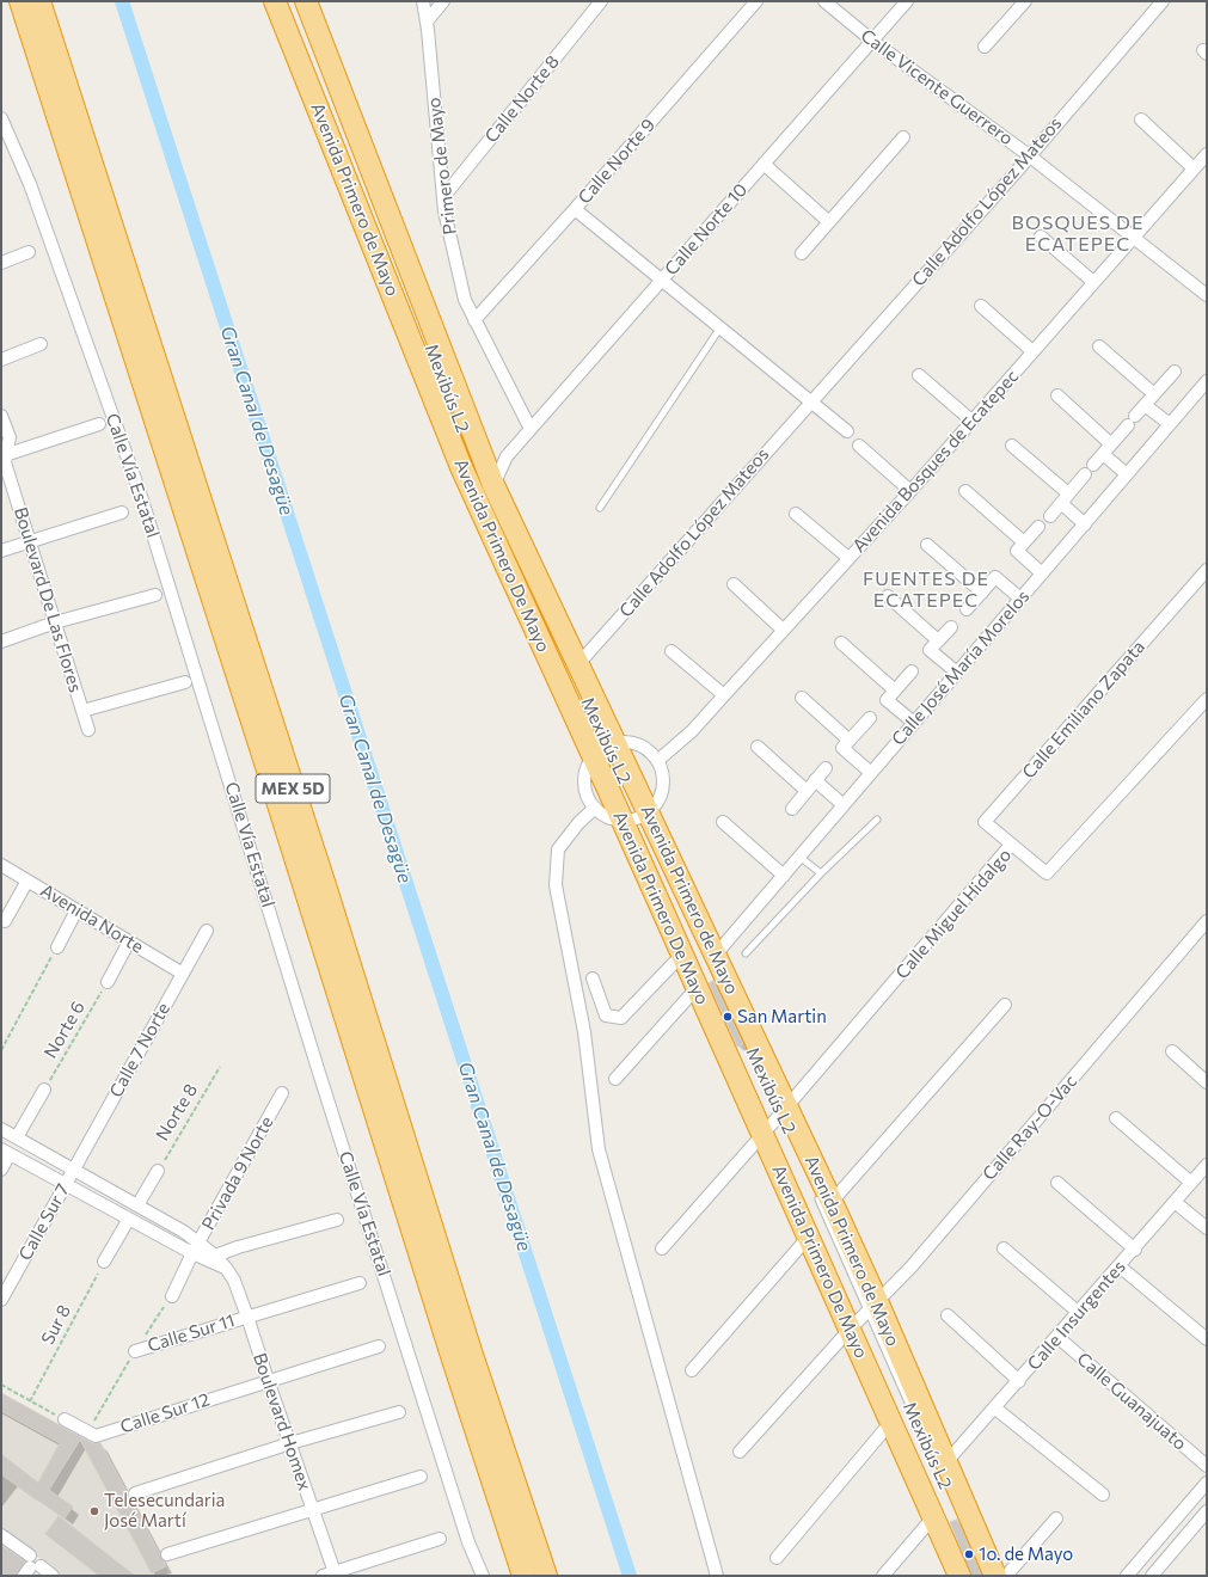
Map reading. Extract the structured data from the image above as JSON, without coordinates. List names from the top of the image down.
{
  "streets": {
    "highway": ["Avenida Primero de Mayo", "Avenida Primero De Mayo", "MEX 5D"],
    "street": [
      "Calle Vicente Guerrero",
      "Calle Norte 8",
      "Calle Norte 9",
      "Primero de Mayo",
      "Calle Adolfo López Mateos",
      "Calle Norte 10",
      "Avenida Bosques de Ecatepec",
      "Calle Vía Estatal",
      "Boulevard De Las Flores",
      "Calle José María Morelos",
      "Calle Emiliano Zapata",
      "Calle Miguel Hidalgo",
      "Avenida Norte",
      "Calle 7 Norte",
      "Calle Ray-O-Vac",
      "Privada 9 Norte",
      "Calle Sur 7",
      "Calle Insurgentes",
      "Calle Sur 11",
      "Calle Guanajuato",
      "Calle Sur 12",
      "Boulevard Homex"
    ],
    "lane": ["Mexibús L2"],
    "path": ["Norte 6", "Norte 8", "Sur 8"]
  },
  "crossings": [
    ["Calle Vicente Guerrero", "Calle Adolfo López Mateos"],
    ["Calle Vicente Guerrero", "Calle Norte 10"],
    ["Calle Vicente Guerrero", "Avenida Bosques de Ecatepec"],
    ["Calle Norte 8", "Primero de Mayo"],
    ["Calle Norte 9", "Primero de Mayo"],
    ["Primero de Mayo", "Calle Norte 10"],
    ["Avenida Primero de Mayo", "Calle Adolfo López Mateos"],
    ["Avenida Primero de Mayo", "Calle Norte 10"],
    ["Avenida Primero de Mayo", "Mexibús L2"],
    ["Avenida Primero de Mayo", "Avenida Primero De Mayo"],
    ["Avenida Primero de Mayo", "Calle José María Morelos"],
    ["Avenida Primero de Mayo", "Calle Miguel Hidalgo"],
    ["Avenida Primero de Mayo", "Calle Ray-O-Vac"],
    ["Avenida Primero de Mayo", "Calle Insurgentes"],
    ["Calle Norte 10", "Avenida Primero De Mayo"],
    ["Mexibús L2", "Avenida Primero De Mayo"],
    ["Avenida Primero De Mayo", "Calle Miguel Hidalgo"],
    ["Avenida Primero De Mayo", "Calle Ray-O-Vac"],
    ["Calle Emiliano Zapata", "Calle Miguel Hidalgo"],
    ["Avenida Norte", "Calle 7 Norte"],
    ["Calle 7 Norte", "Calle Sur 7"],
    ["Calle 7 Norte", "Boulevard Homex"],
    ["Privada 9 Norte", "Boulevard Homex"],
    ["Calle Sur 7", "Boulevard Homex"],
    ["Calle Insurgentes", "Calle Guanajuato"],
    ["Calle Sur 11", "Boulevard Homex"],
    ["Calle Sur 12", "Boulevard Homex"]
  ],
  "districts": ["BOSQUES DE ECATEPEC", "FUENTES DE ECATEPEC"],
  "water": ["Gran Canal de Desagüe"],
  "places": ["San Martin", "Telesecundaria José Martí", "1o. de Mayo"]
}
